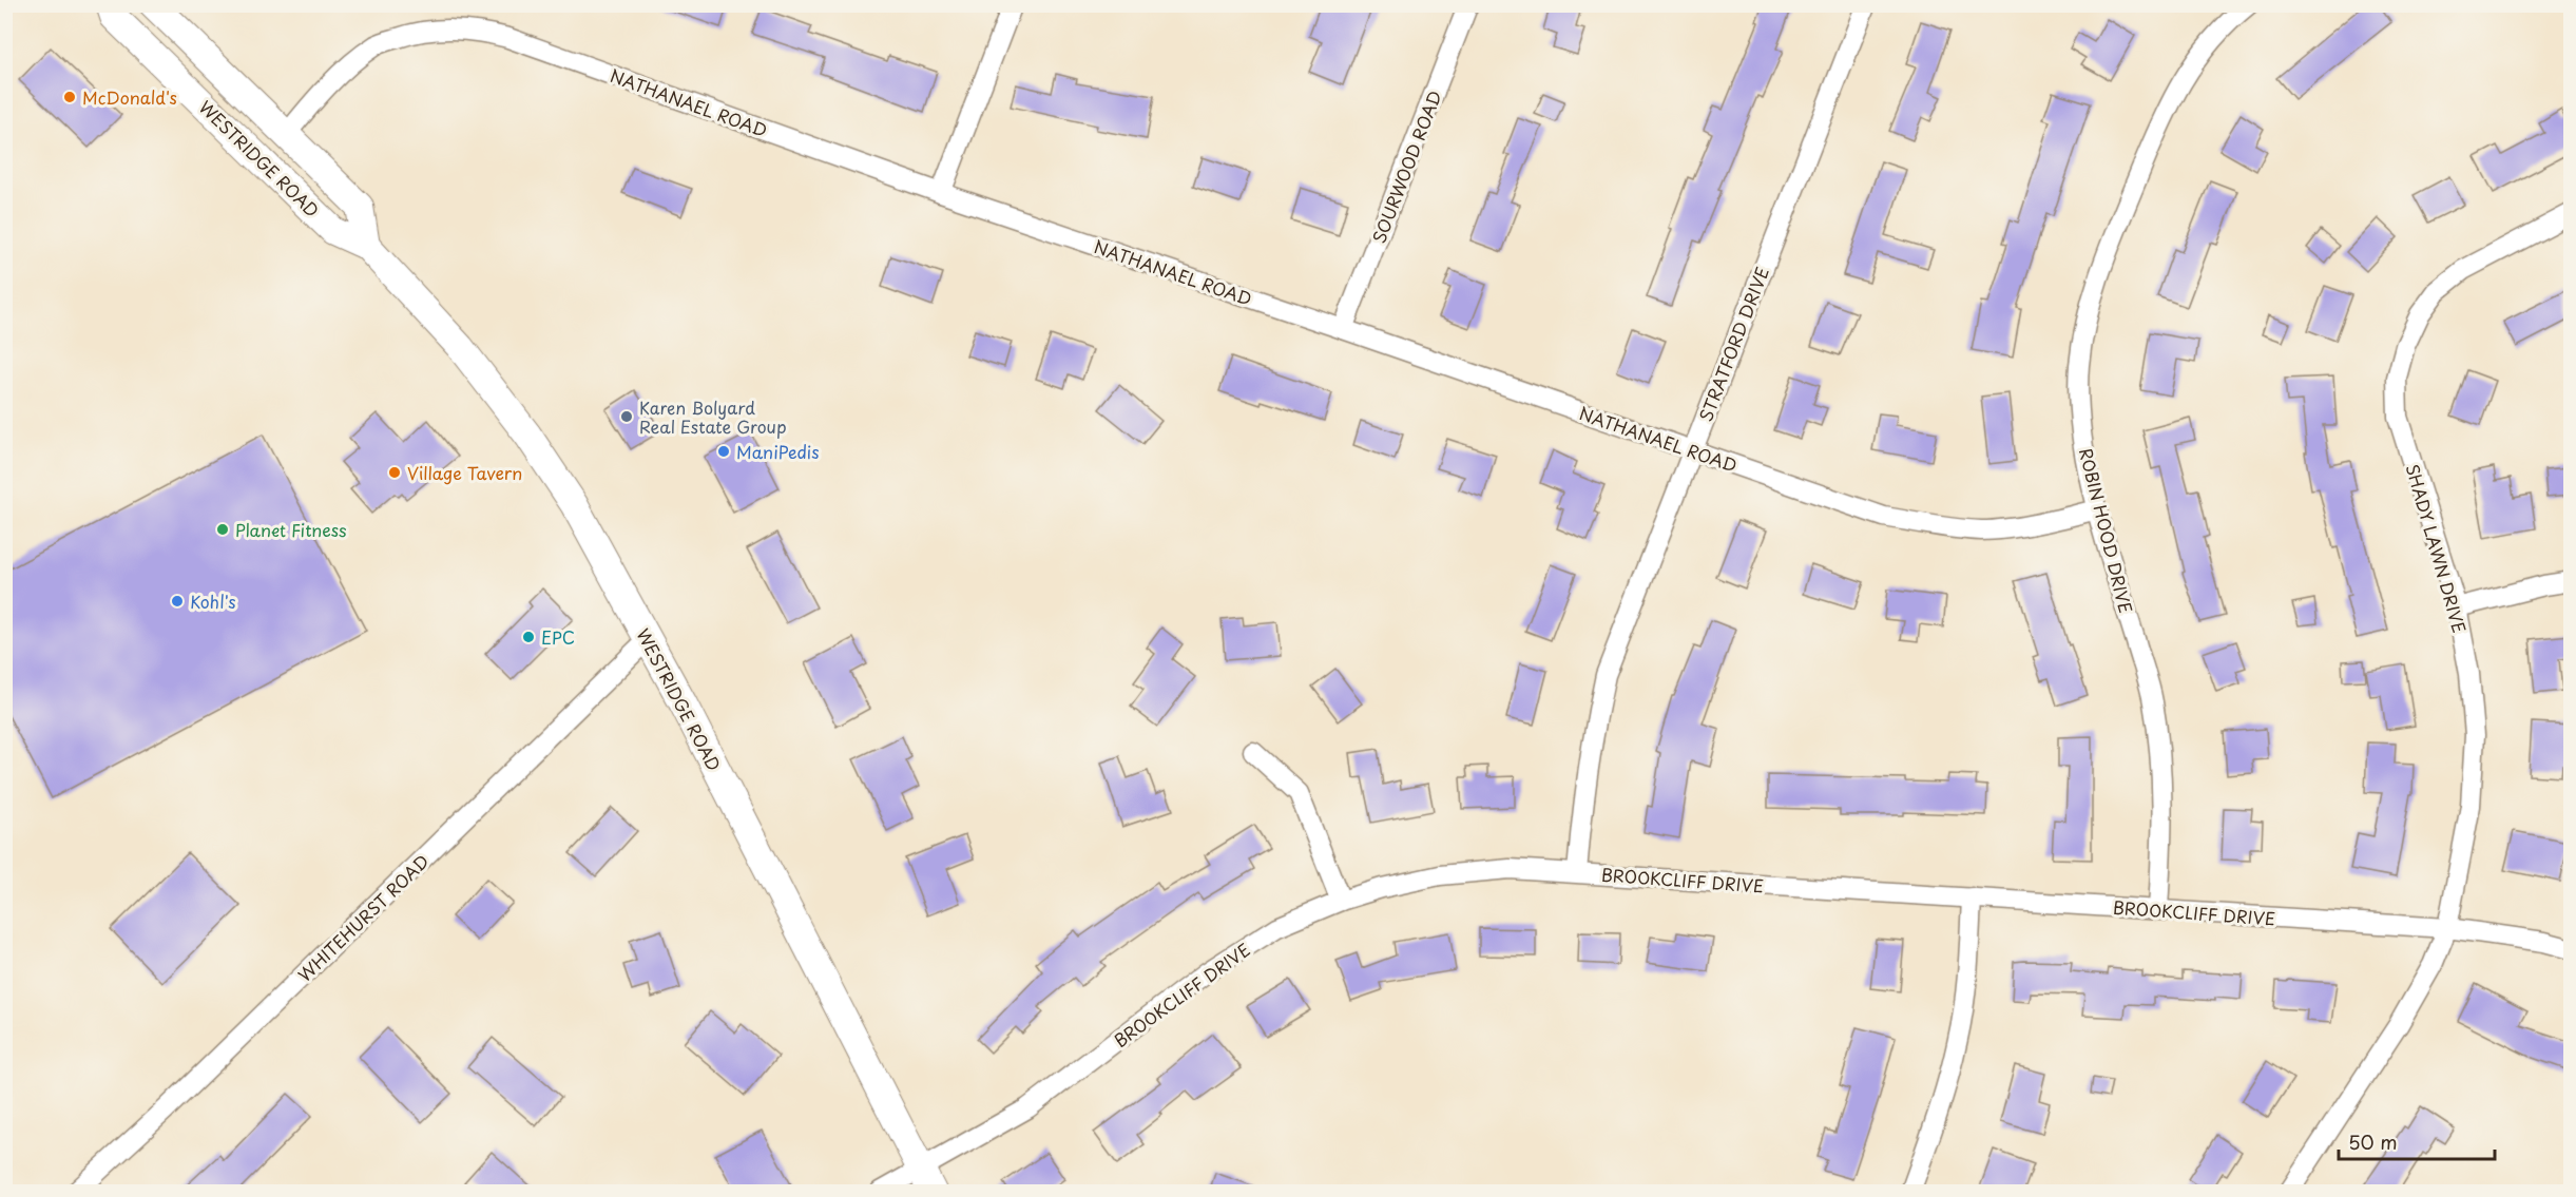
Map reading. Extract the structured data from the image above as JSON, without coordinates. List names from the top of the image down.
{
  "streets": {
    "main road": ["WESTRIDGE ROAD"],
    "street": [
      "NATHANAEL ROAD",
      "SOURWOOD ROAD",
      "STRATFORD DRIVE",
      "ROBIN HOOD DRIVE",
      "SHADY LAWN DRIVE",
      "BROOKCLIFF DRIVE",
      "WHITEHURST ROAD"
    ]
  },
  "crossings": [
    ["NATHANAEL ROAD", "WESTRIDGE ROAD"],
    ["NATHANAEL ROAD", "SOURWOOD ROAD"],
    ["NATHANAEL ROAD", "STRATFORD DRIVE"],
    ["NATHANAEL ROAD", "ROBIN HOOD DRIVE"],
    ["WESTRIDGE ROAD", "BROOKCLIFF DRIVE"],
    ["WESTRIDGE ROAD", "WHITEHURST ROAD"],
    ["STRATFORD DRIVE", "BROOKCLIFF DRIVE"],
    ["ROBIN HOOD DRIVE", "BROOKCLIFF DRIVE"],
    ["SHADY LAWN DRIVE", "BROOKCLIFF DRIVE"]
  ],
  "places": [
    "McDonald's",
    "Karen Bolyard Real Estate Group",
    "ManiPedis",
    "Village Tavern",
    "Planet Fitness",
    "Kohl's",
    "EPC"
  ],
  "scale_bar": "50 m"
}
